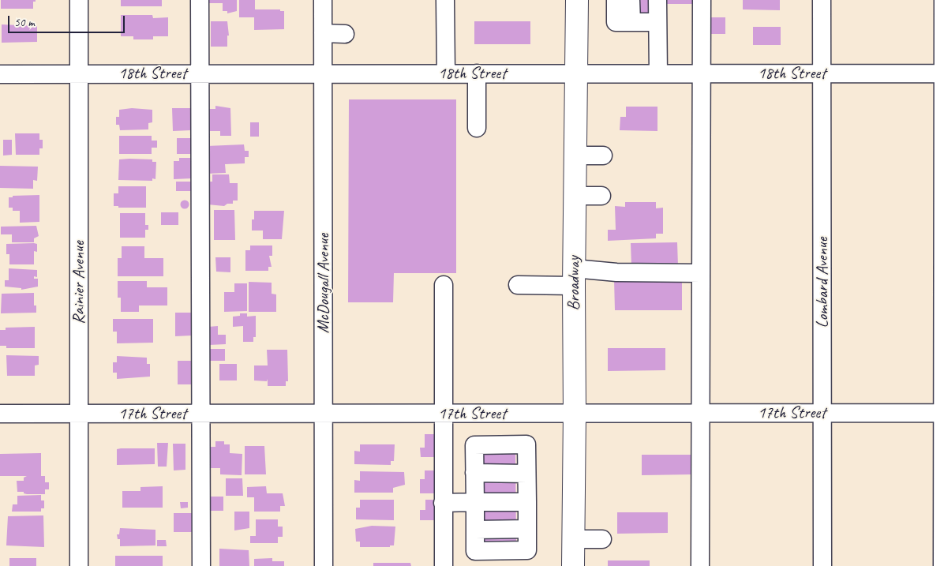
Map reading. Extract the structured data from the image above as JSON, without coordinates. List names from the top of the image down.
{
  "streets": {
    "main road": ["Broadway"],
    "street": [
      "18th Street",
      "Rainier Avenue",
      "Lombard Avenue",
      "McDougall Avenue",
      "17th Street"
    ]
  },
  "crossings": [
    ["18th Street", "Rainier Avenue"],
    ["18th Street", "Lombard Avenue"],
    ["18th Street", "McDougall Avenue"],
    ["18th Street", "Broadway"],
    ["Rainier Avenue", "17th Street"],
    ["Lombard Avenue", "17th Street"],
    ["McDougall Avenue", "17th Street"],
    ["Broadway", "17th Street"]
  ],
  "scale_bar": "50 m"
}
